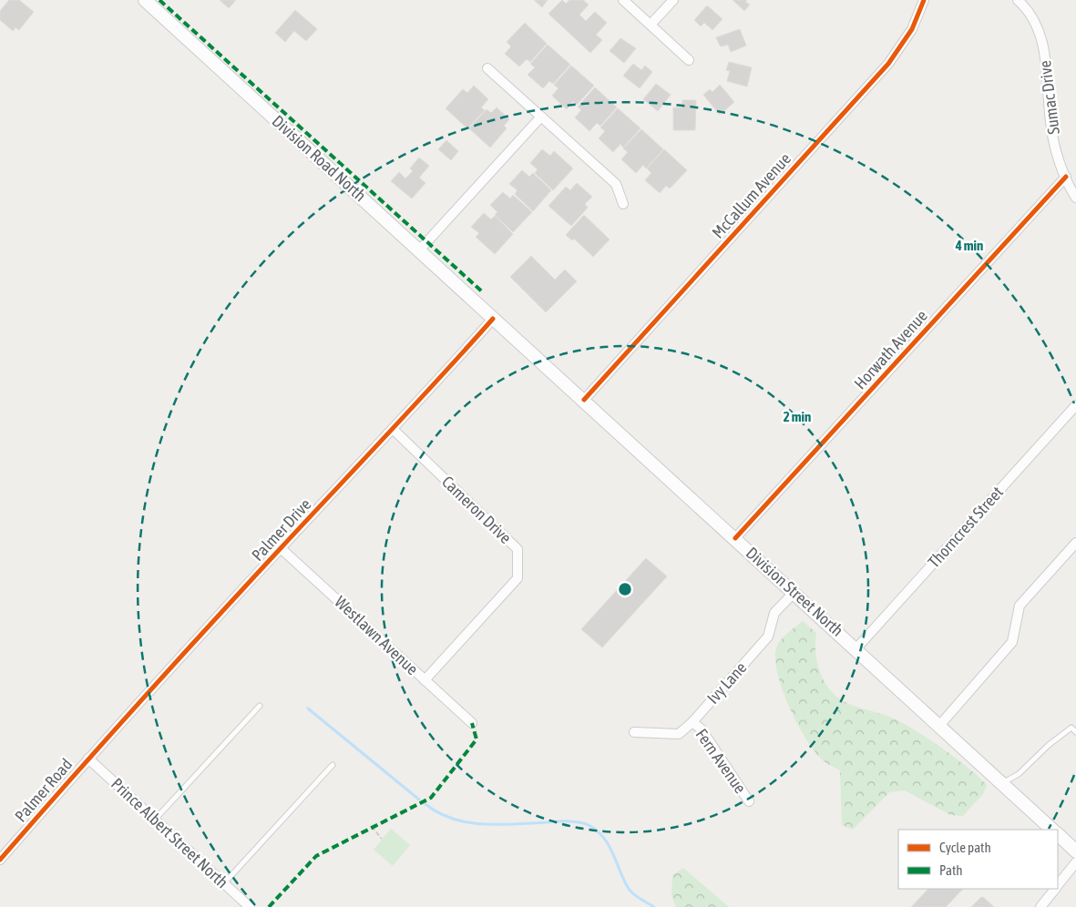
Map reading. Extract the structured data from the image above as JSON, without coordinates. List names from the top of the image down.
{
  "streets": {
    "main road": ["Division Road North", "Division Street North"],
    "street": [
      "Sumac Drive",
      "McCallum Avenue",
      "Horwath Avenue",
      "Cameron Drive",
      "Thorncrest Street",
      "Palmer Drive",
      "Westlawn Avenue",
      "Ivy Lane",
      "Fern Avenue",
      "Palmer Road",
      "Prince Albert Street North"
    ]
  },
  "crossings": [
    ["Sumac Drive", "Horwath Avenue"],
    ["Division Road North", "Palmer Drive"],
    ["Division Road North", "Division Street North"],
    ["McCallum Avenue", "Division Street North"],
    ["Horwath Avenue", "Division Street North"],
    ["Cameron Drive", "Palmer Drive"],
    ["Cameron Drive", "Westlawn Avenue"],
    ["Thorncrest Street", "Division Street North"],
    ["Palmer Drive", "Division Street North"],
    ["Palmer Drive", "Westlawn Avenue"],
    ["Palmer Drive", "Palmer Road"],
    ["Palmer Drive", "Prince Albert Street North"],
    ["Division Street North", "Ivy Lane"],
    ["Ivy Lane", "Fern Avenue"],
    ["Palmer Road", "Prince Albert Street North"]
  ],
  "legend": ["Cycle path", "Path"],
  "rings": ["4 min", "2 min"]
}
